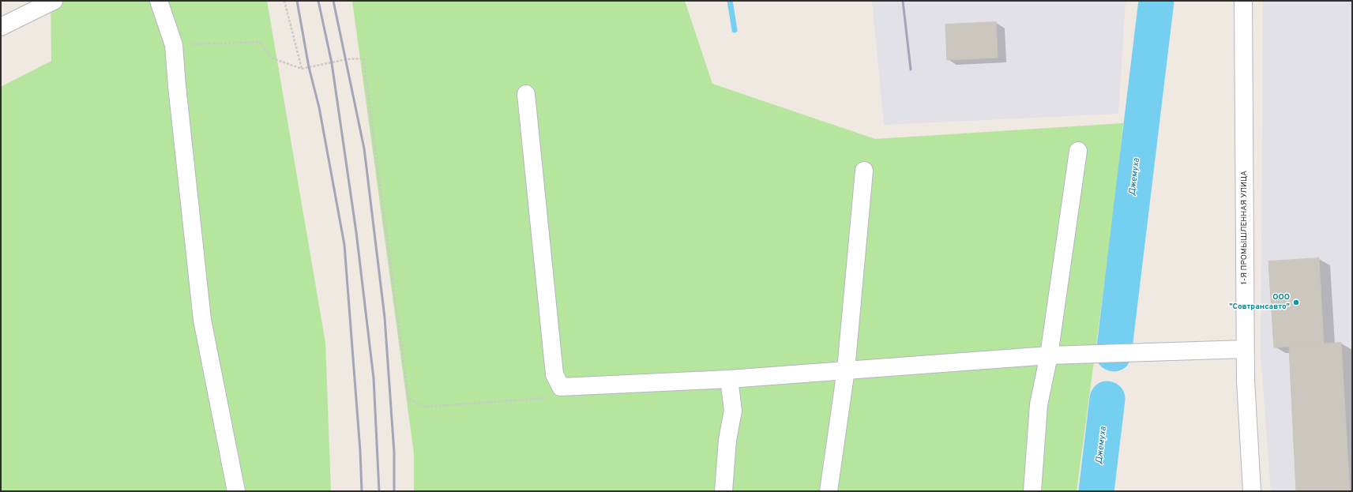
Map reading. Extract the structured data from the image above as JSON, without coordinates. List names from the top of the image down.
{
  "streets": {
    "street": ["1-Я ПРОМЫШЛЕННАЯ УЛИЦА"]
  },
  "water": ["Джемуха"],
  "places": ["ООО \"Совтрансавто\""]
}
